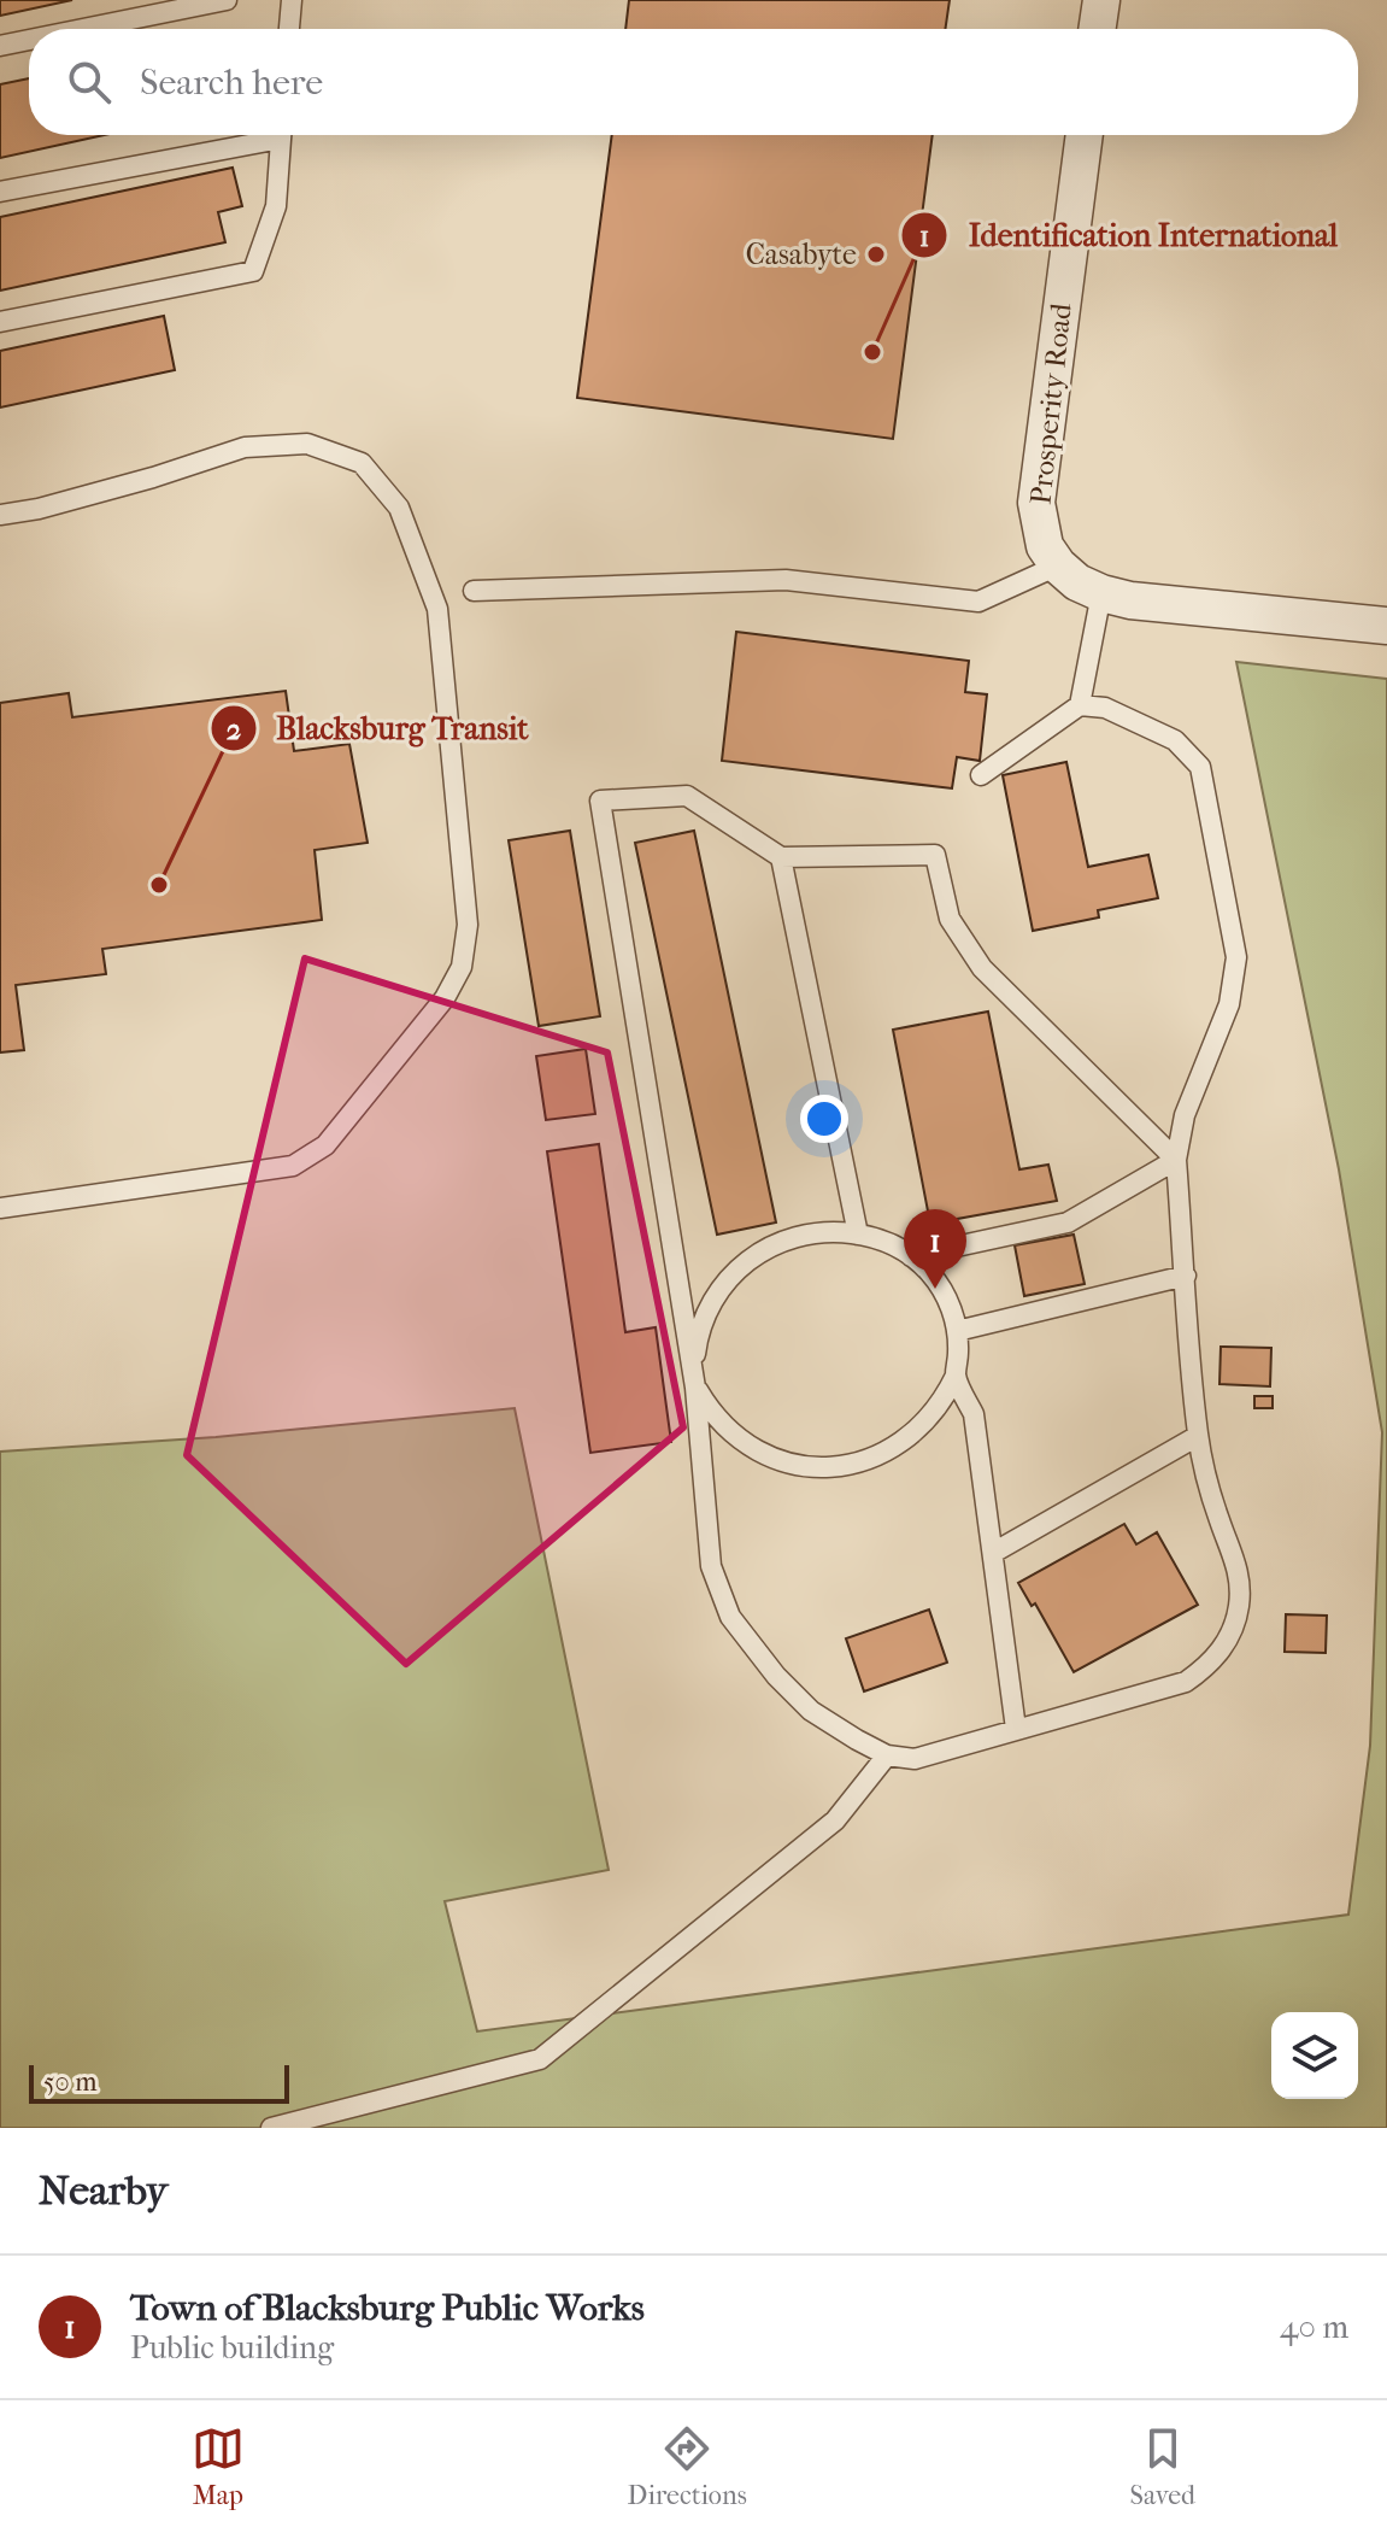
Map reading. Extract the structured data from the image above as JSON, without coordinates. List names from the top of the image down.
{
  "streets": {
    "street": ["Prosperity Road"]
  },
  "places": ["Casabyte", "Identification International", "Blacksburg Transit"],
  "scale_bar": "50 m",
  "page": {
    "search": "Search here",
    "pins": "1",
    "scale": "50 m",
    "heading": "Nearby",
    "list": [
      {
        "mark": "1",
        "name": "Town of Blacksburg Public Works",
        "note": "Public building",
        "value": "40 m"
      }
    ],
    "nav": ["Map", "Directions", "Saved"]
  }
}
